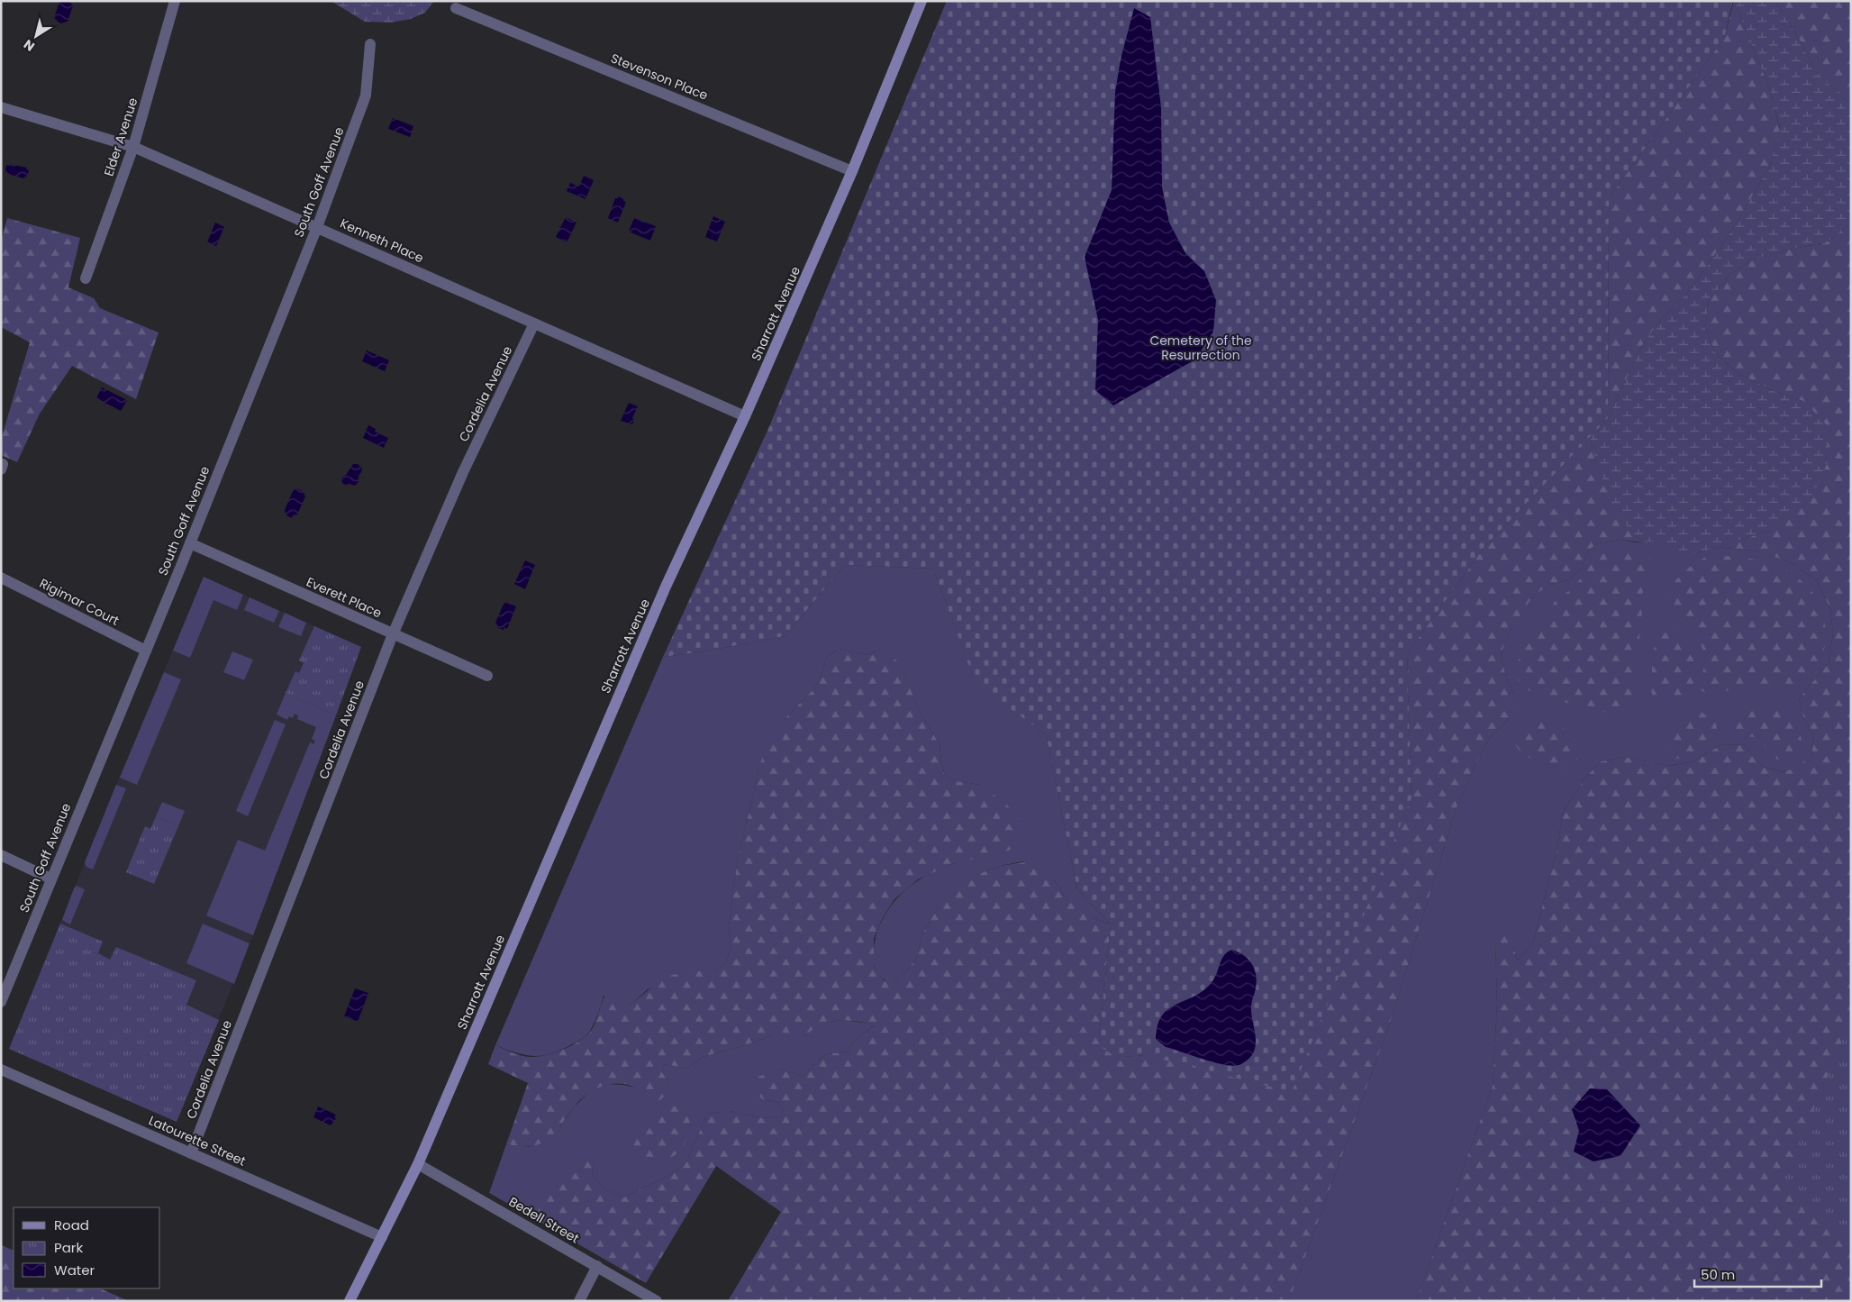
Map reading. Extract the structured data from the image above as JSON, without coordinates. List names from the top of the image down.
{
  "streets": {
    "street": [
      "Stevenson Place",
      "Elder Avenue",
      "South Goff Avenue",
      "Kenneth Place",
      "Sharrott Avenue",
      "Cordelia Avenue",
      "Everett Place",
      "Rigimar Court",
      "Latourette Street",
      "Bedell Street"
    ]
  },
  "crossings": [
    ["Stevenson Place", "Sharrott Avenue"],
    ["Elder Avenue", "Kenneth Place"],
    ["South Goff Avenue", "Kenneth Place"],
    ["South Goff Avenue", "Everett Place"],
    ["South Goff Avenue", "Rigimar Court"],
    ["Kenneth Place", "Sharrott Avenue"],
    ["Kenneth Place", "Cordelia Avenue"],
    ["Sharrott Avenue", "Latourette Street"],
    ["Sharrott Avenue", "Bedell Street"],
    ["Cordelia Avenue", "Everett Place"],
    ["Cordelia Avenue", "Latourette Street"]
  ],
  "parks": ["Cemetery of the Resurrection"],
  "legend": ["Road", "Park", "Water"],
  "scale_bar": "50 m",
  "north": "bottom left"
}
